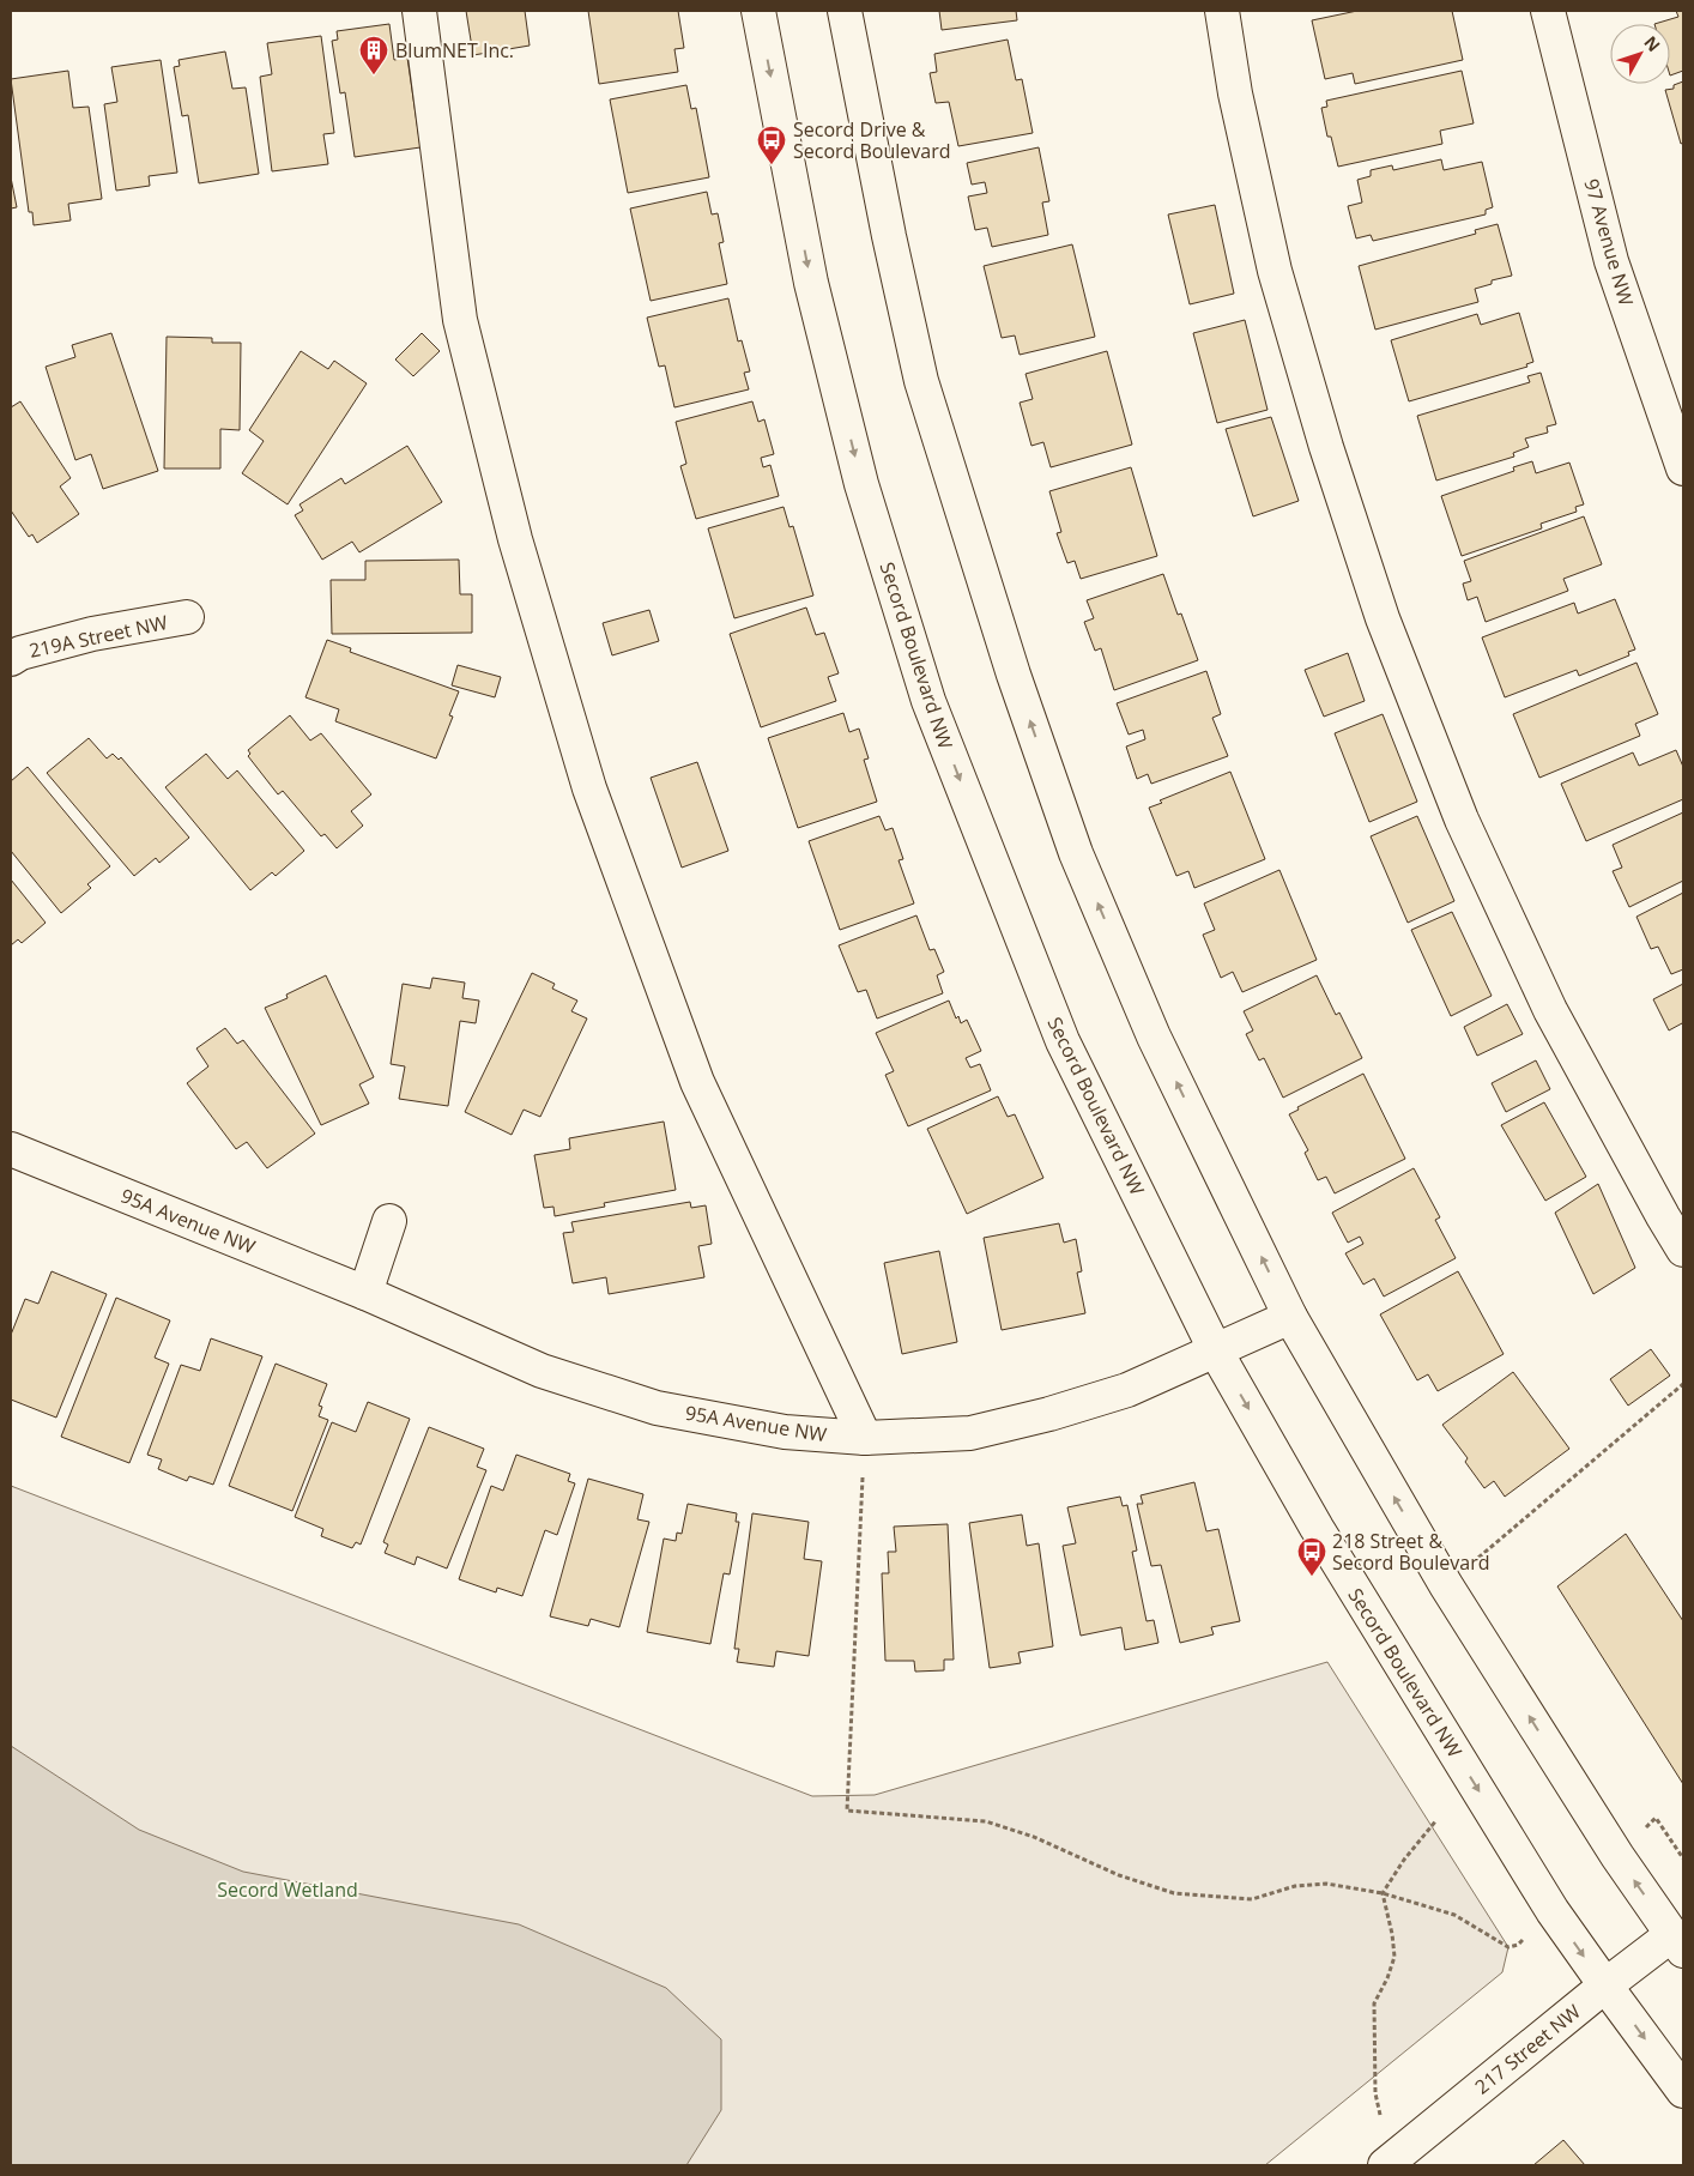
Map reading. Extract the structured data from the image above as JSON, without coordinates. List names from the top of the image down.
{
  "streets": {
    "street": [
      "97 Avenue NW",
      "219A Street NW",
      "Secord Boulevard NW",
      "95A Avenue NW",
      "217 Street NW"
    ]
  },
  "crossings": [
    ["Secord Boulevard NW", "95A Avenue NW"],
    ["Secord Boulevard NW", "217 Street NW"]
  ],
  "parks": ["Secord Wetland"],
  "places": {
    "building": ["BlumNET Inc."],
    "bus stop": ["Secord Drive & Secord Boulevard", "218 Street & Secord Boulevard"]
  },
  "north": "top right"
}
